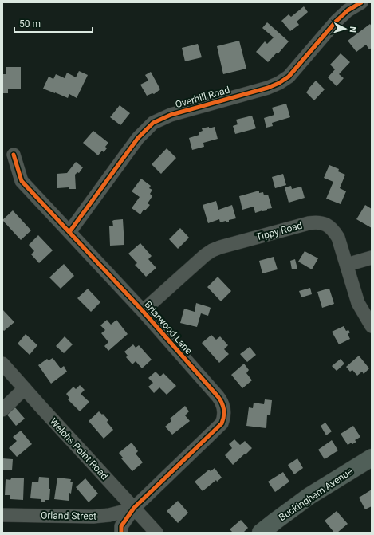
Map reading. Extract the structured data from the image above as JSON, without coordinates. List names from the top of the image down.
{
  "streets": {
    "main road": ["Buckingham Avenue"],
    "street": [
      "Overhill Road",
      "Tippy Road",
      "Briarwood Lane",
      "Welchs Point Road",
      "Orland Street"
    ]
  },
  "crossings": [
    ["Overhill Road", "Briarwood Lane"],
    ["Tippy Road", "Briarwood Lane"],
    ["Briarwood Lane", "Welchs Point Road"],
    ["Briarwood Lane", "Orland Street"],
    ["Welchs Point Road", "Orland Street"]
  ],
  "scale_bar": "50 m",
  "north": "right"
}
